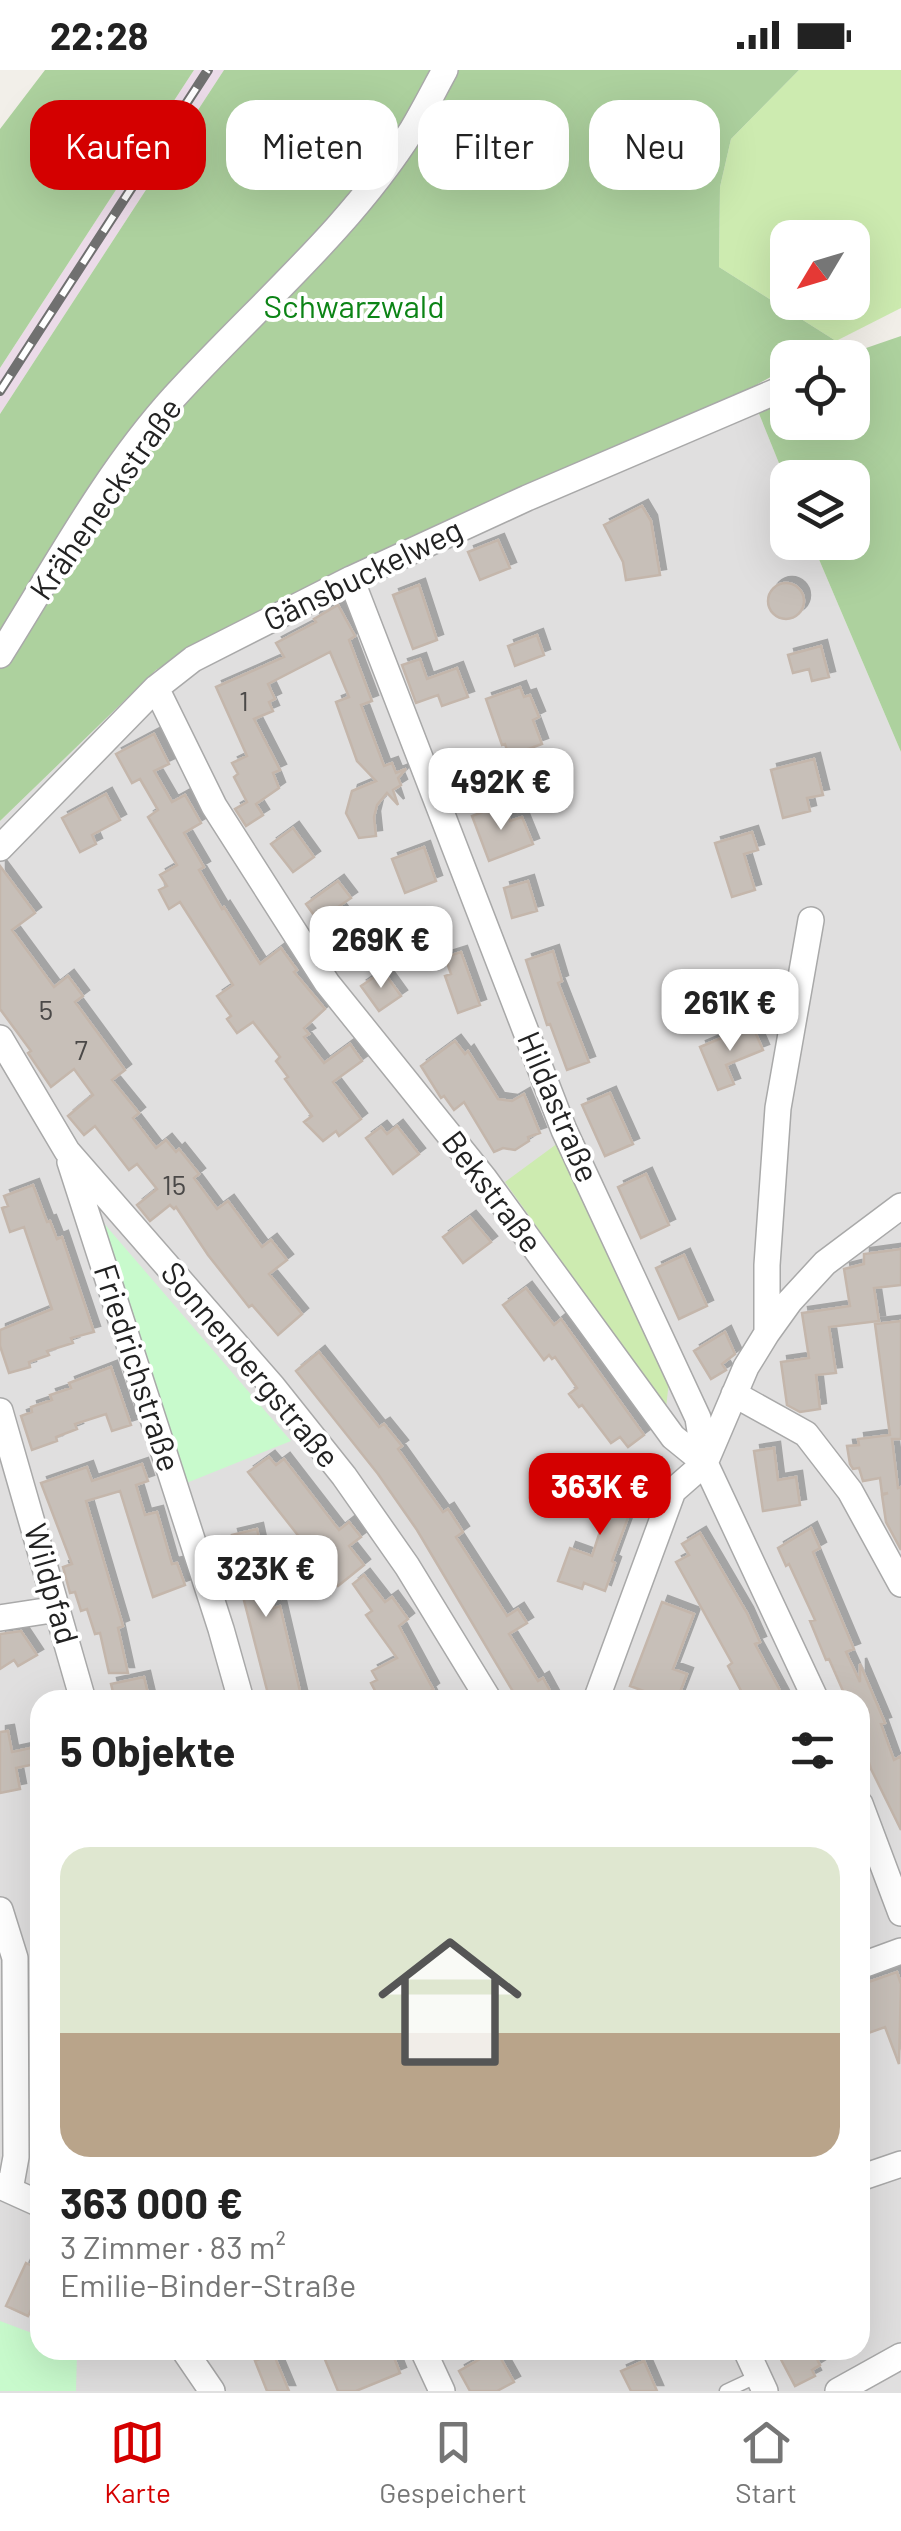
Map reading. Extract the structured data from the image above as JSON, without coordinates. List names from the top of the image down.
{
  "streets": {
    "street": [
      "Kräheneckstraße",
      "Gänsbuckelweg",
      "Hildastraße",
      "Bekstraße",
      "Sonnenbergstraße",
      "Friedrichstraße",
      "Wildpfad"
    ]
  },
  "crossings": [
    ["Gänsbuckelweg", "Hildastraße"],
    ["Gänsbuckelweg", "Bekstraße"],
    ["Hildastraße", "Bekstraße"],
    ["Sonnenbergstraße", "Friedrichstraße"]
  ],
  "parks": ["Schwarzwald"],
  "house_numbers": [
    "1",
    "5",
    "7",
    "15"
  ],
  "north": "bottom left",
  "page": {
    "status": "22:28",
    "chip": [
      "Kaufen",
      "Mieten",
      "Filter",
      "Neu"
    ],
    "price": [
      "492K €",
      "269K €",
      "261K €",
      "363K €",
      "323K €"
    ],
    "heading": "5 Objekte",
    "list": [
      {
        "name": "363 000 €",
        "note": "3 Zimmer · 83 m² · Emilie-Binder-Straße"
      }
    ],
    "tabs": ["Karte", "Gespeichert", "Start"]
  }
}
